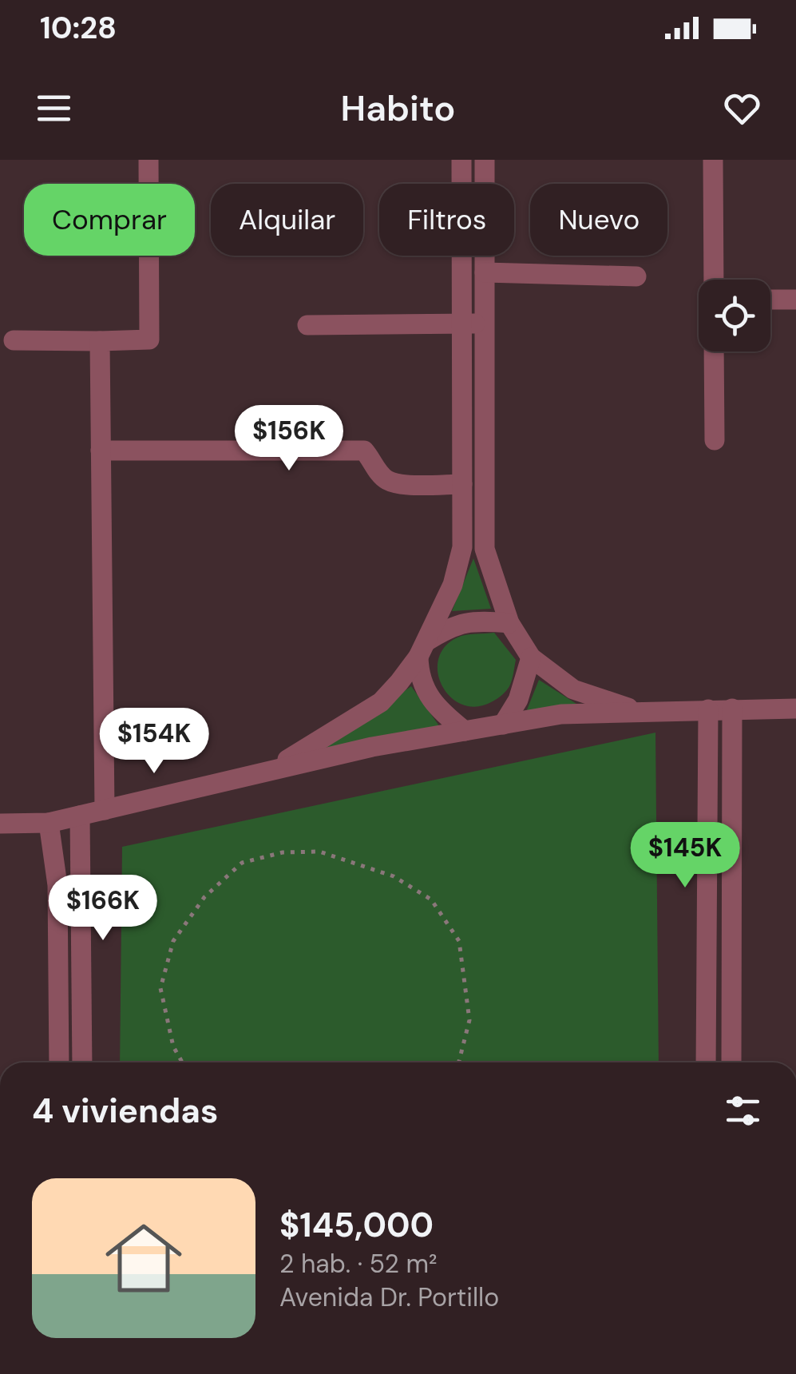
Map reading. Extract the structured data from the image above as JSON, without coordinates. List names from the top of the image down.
{
  "page": {
    "status": "10:28",
    "header": "Habito",
    "chip": [
      "Comprar",
      "Alquilar",
      "Filtros",
      "Nuevo"
    ],
    "price": [
      "$156K",
      "$154K",
      "$145K",
      "$166K"
    ],
    "heading": "4 viviendas",
    "list": [
      {
        "name": "$145,000",
        "note": "2 hab. · 52 m² · Avenida Dr. Portillo"
      }
    ]
  }
}
